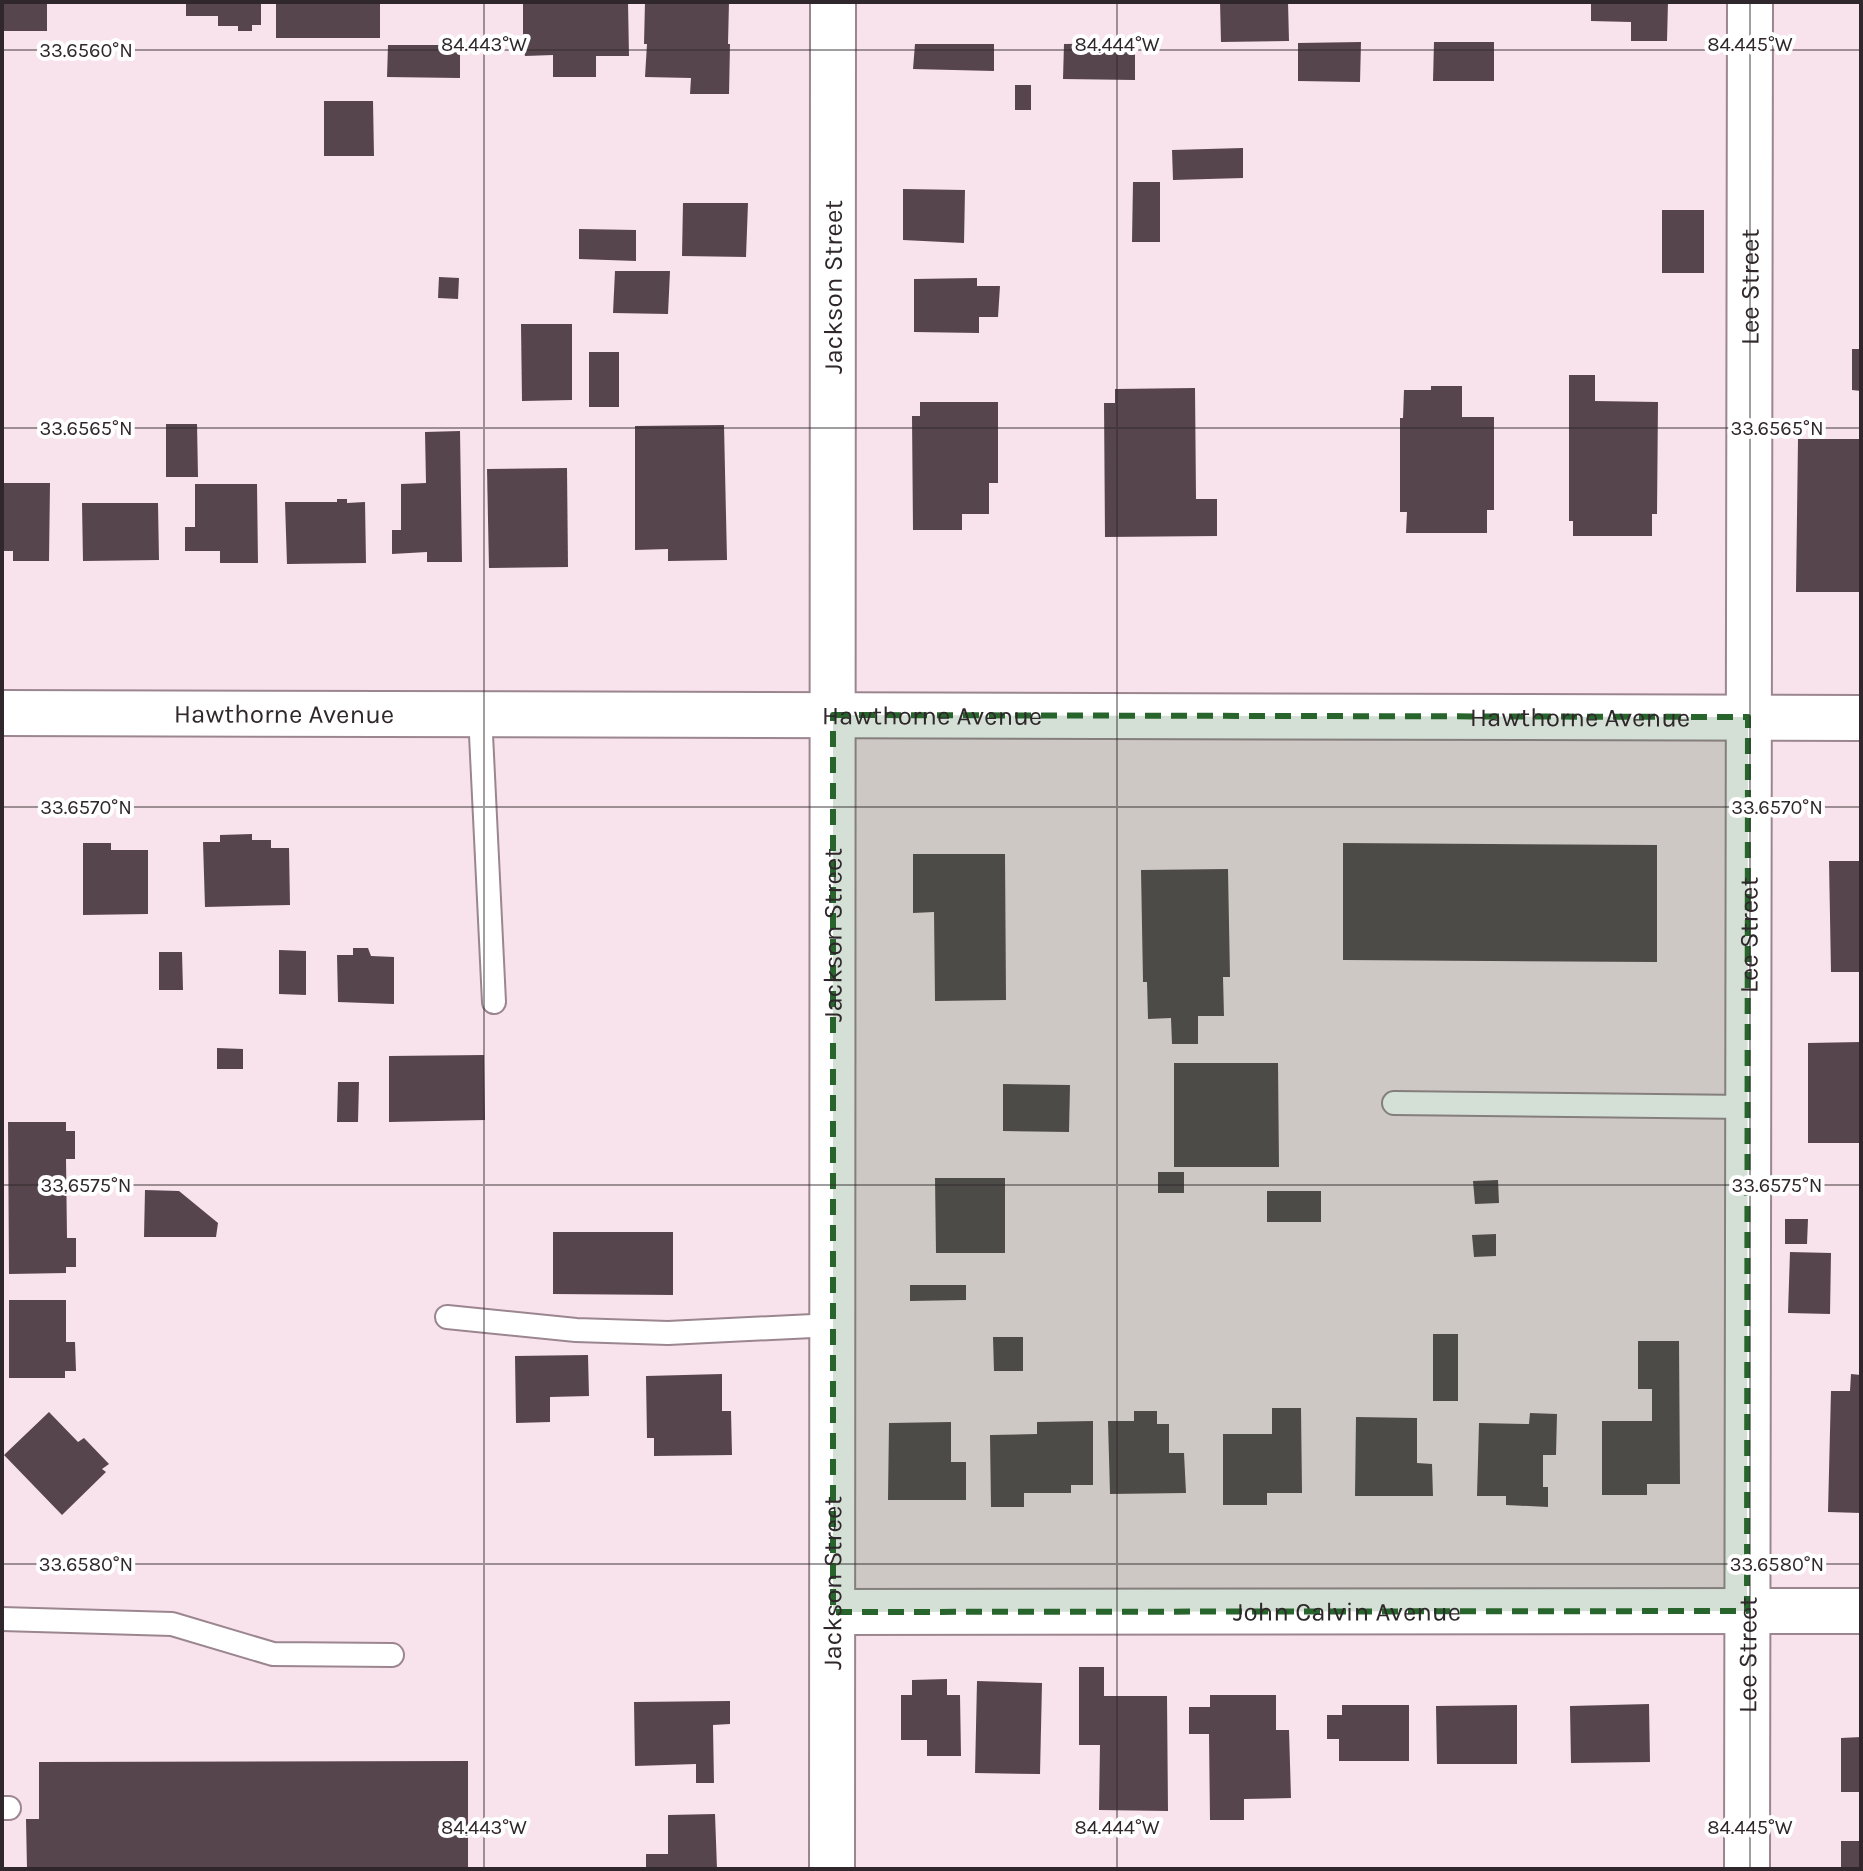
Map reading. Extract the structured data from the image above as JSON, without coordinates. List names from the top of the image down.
{
  "streets": {
    "street": [
      "Jackson Street",
      "Lee Street",
      "Hawthorne Avenue",
      "John Calvin Avenue"
    ]
  },
  "crossings": [
    ["Jackson Street", "Hawthorne Avenue"],
    ["Jackson Street", "John Calvin Avenue"],
    ["Lee Street", "Hawthorne Avenue"],
    ["Lee Street", "John Calvin Avenue"]
  ],
  "coordinates": [
    "84.443°W",
    "84.444°W",
    "84.445°W",
    "33.6560°N",
    "33.6565°N",
    "33.6570°N",
    "33.6575°N",
    "33.6580°N"
  ]
}
